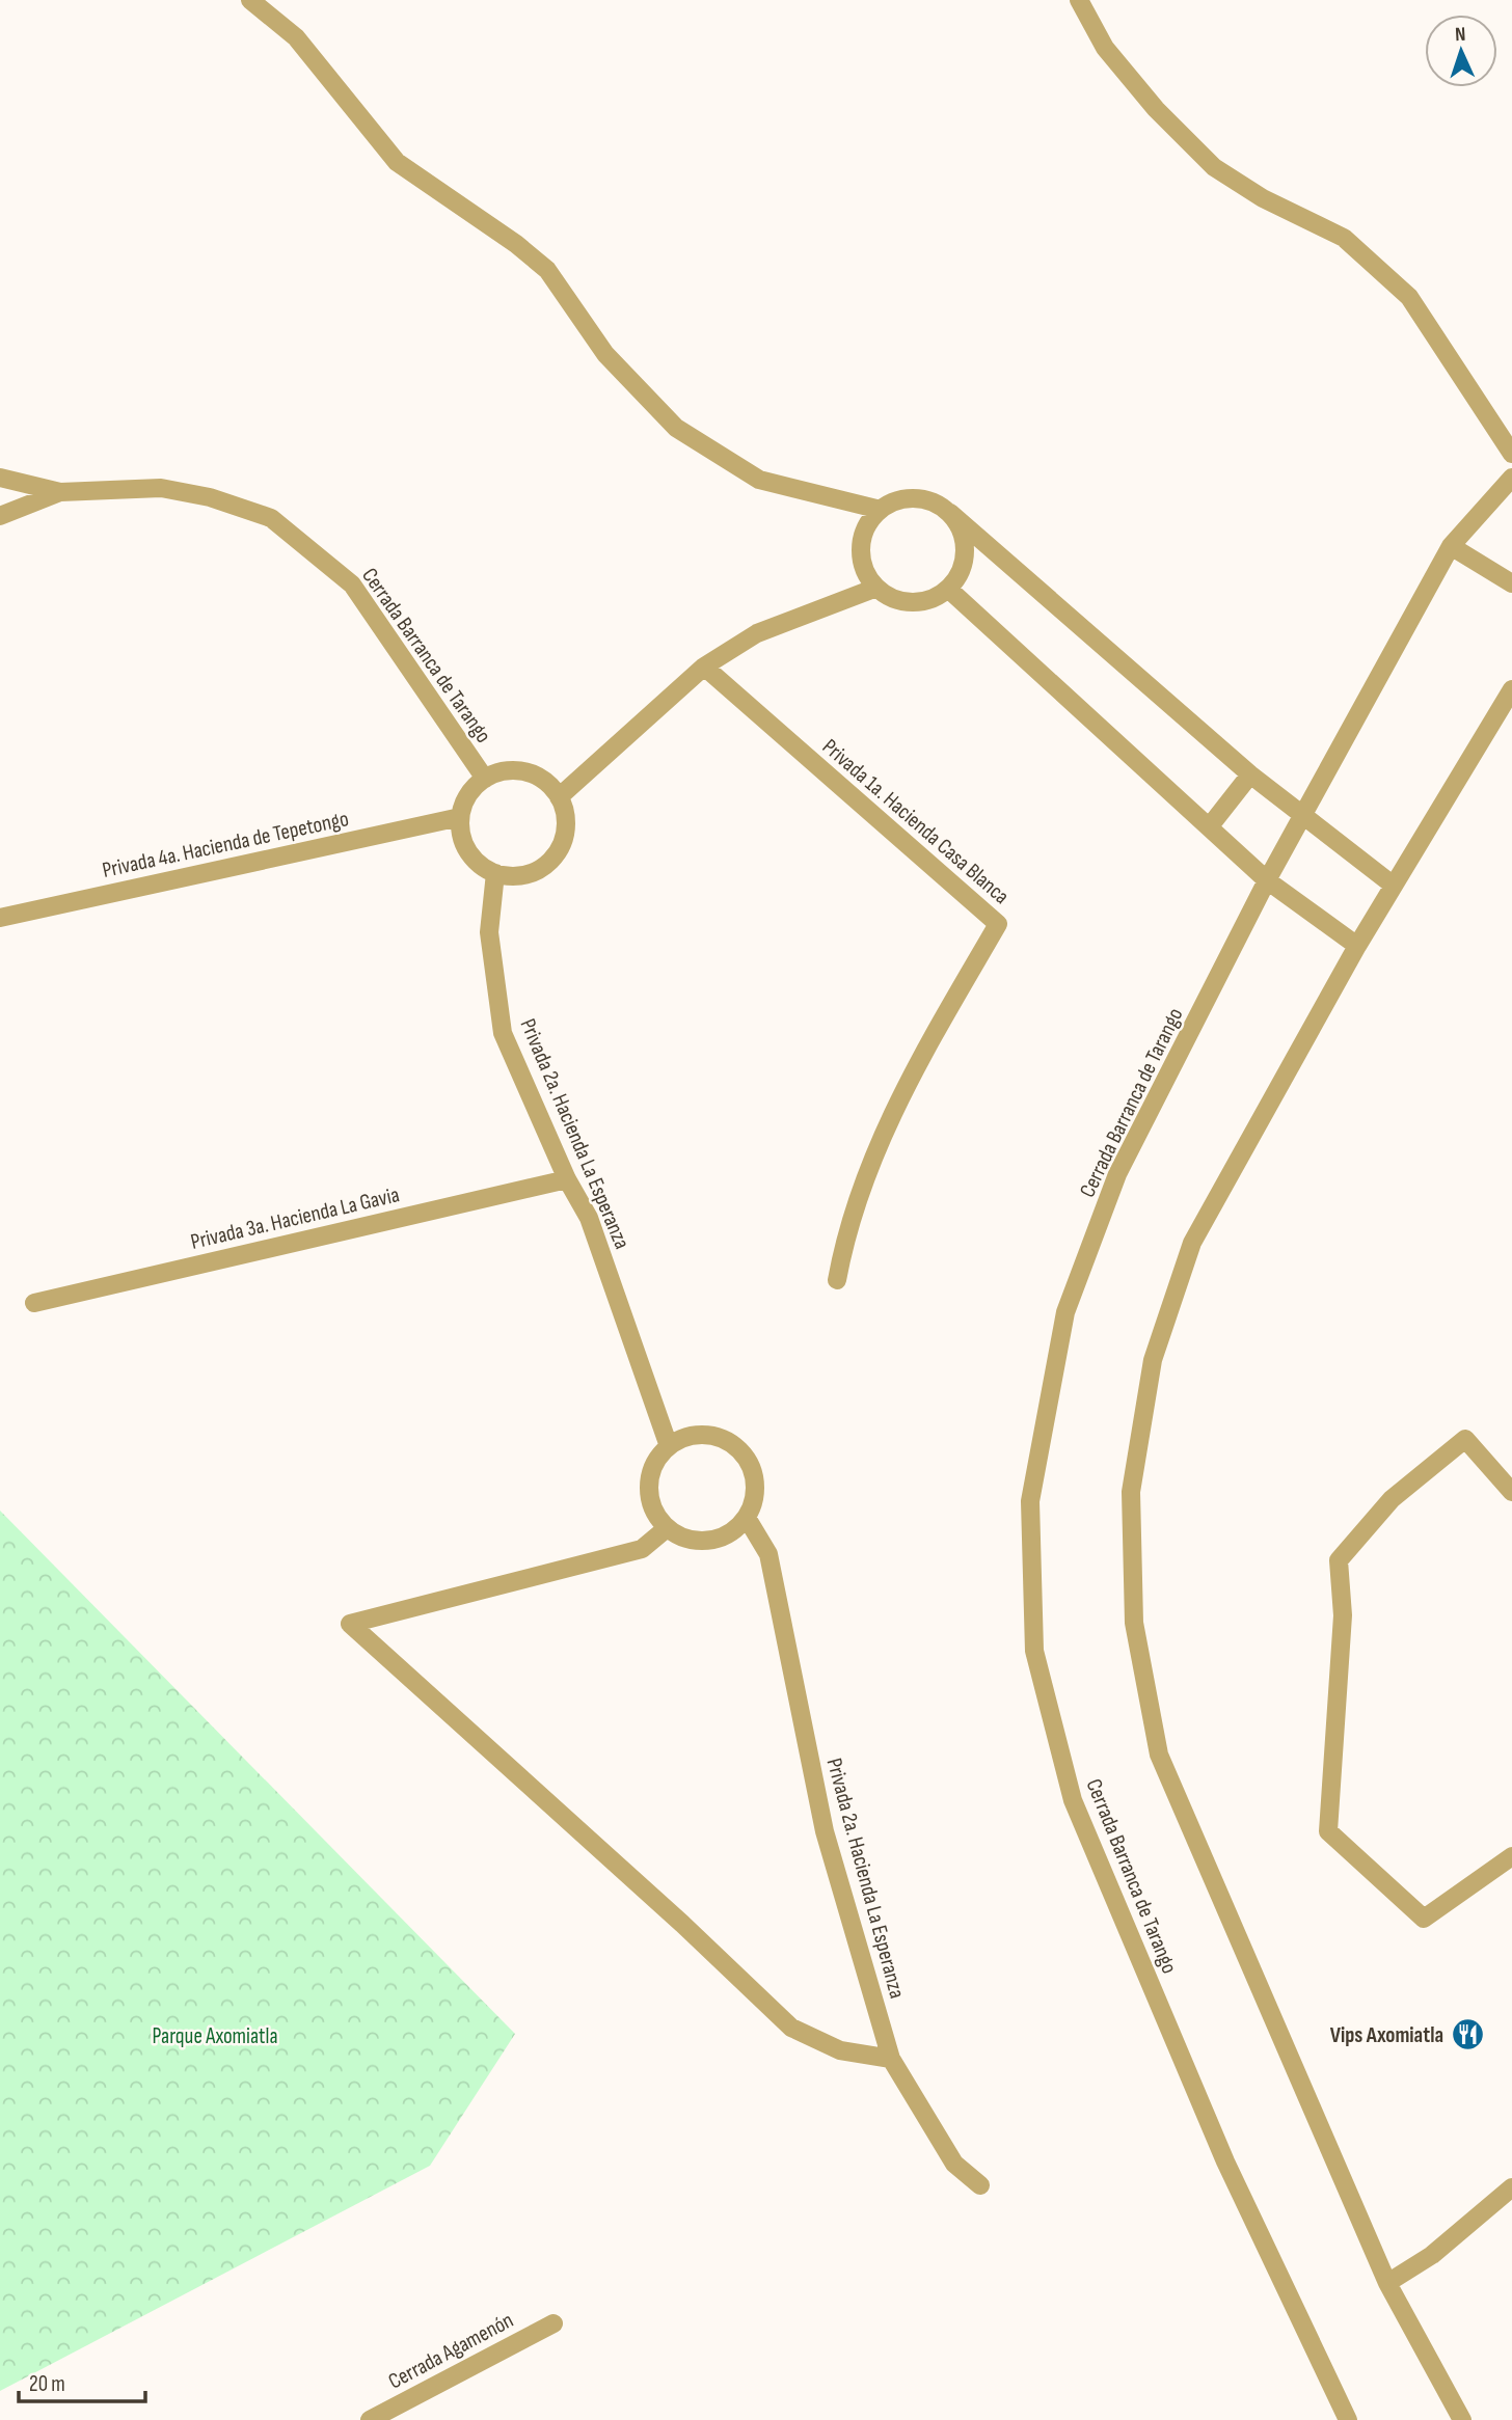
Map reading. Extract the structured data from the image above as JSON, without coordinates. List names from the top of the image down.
{
  "streets": {
    "street": [
      "Cerrada Barranca de Tarango",
      "Privada 1a. Hacienda Casa Blanca",
      "Privada 4a. Hacienda de Tepetongo",
      "Privada 2a. Hacienda La Esperanza",
      "Privada 3a. Hacienda La Gavia",
      "Cerrada Agamenón"
    ]
  },
  "crossings": [
    ["Cerrada Barranca de Tarango", "Privada 4a. Hacienda de Tepetongo"],
    ["Cerrada Barranca de Tarango", "Privada 2a. Hacienda La Esperanza"],
    ["Privada 4a. Hacienda de Tepetongo", "Privada 2a. Hacienda La Esperanza"],
    ["Privada 2a. Hacienda La Esperanza", "Privada 3a. Hacienda La Gavia"]
  ],
  "parks": ["Parque Axomiatla"],
  "places": {
    "restaurant": ["Vips Axomiatla"]
  },
  "scale_bar": "20 m",
  "north": "top"
}
